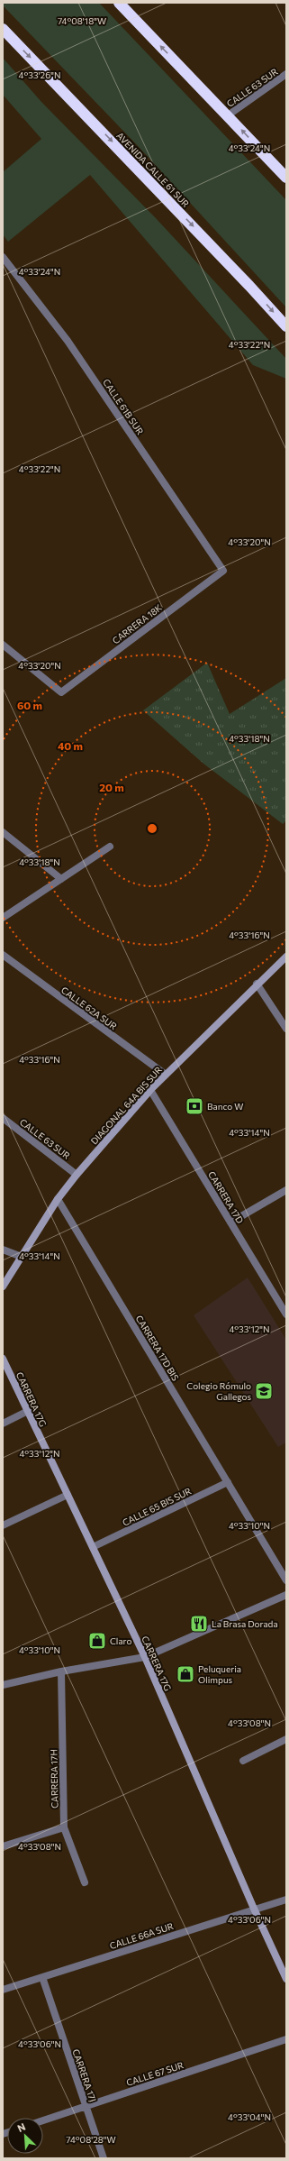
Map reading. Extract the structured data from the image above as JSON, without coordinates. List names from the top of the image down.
{
  "streets": {
    "highway": ["AVENIDA CALLE 61 SUR"],
    "street": [
      "CALLE 63 SUR",
      "CALLE 61B SUR",
      "CARRERA 18K",
      "CALLE 62A SUR",
      "DIAGONAL 64A BIS SUR",
      "CARRERA 17D",
      "CARRERA 17D BIS",
      "CARRERA 17G",
      "CALLE 65 BIS SUR",
      "CARRERA 17H",
      "CALLE 66A SUR",
      "CALLE 67 SUR",
      "CARRERA 17J"
    ]
  },
  "crossings": [
    ["CALLE 63 SUR", "DIAGONAL 64A BIS SUR"],
    ["CALLE 61B SUR", "CARRERA 18K"],
    ["CALLE 62A SUR", "DIAGONAL 64A BIS SUR"],
    ["DIAGONAL 64A BIS SUR", "CARRERA 17D"],
    ["DIAGONAL 64A BIS SUR", "CARRERA 17D BIS"],
    ["CARRERA 17D BIS", "CALLE 65 BIS SUR"],
    ["CARRERA 17G", "CALLE 65 BIS SUR"],
    ["CARRERA 17G", "CALLE 66A SUR"],
    ["CALLE 66A SUR", "CARRERA 17J"],
    ["CALLE 67 SUR", "CARRERA 17J"]
  ],
  "one_way": ["AVENIDA CALLE 61 SUR"],
  "places": {
    "bank": ["Banco W"],
    "school or university": ["Colegio Rómulo Gallegos"],
    "restaurant": ["La Brasa Dorada"],
    "shop": ["Claro", "Peluqueria Olimpus"]
  },
  "north": "top left",
  "coordinates": [
    "74°08'18\"W",
    "4°33'26\"N",
    "4°33'24\"N",
    "4°33'22\"N",
    "4°33'20\"N",
    "4°33'18\"N",
    "4°33'16\"N",
    "4°33'14\"N",
    "4°33'12\"N",
    "4°33'10\"N",
    "4°33'08\"N",
    "4°33'06\"N",
    "4°33'04\"N",
    "74°08'28\"W"
  ],
  "rings": ["60 m", "40 m", "20 m"]
}
